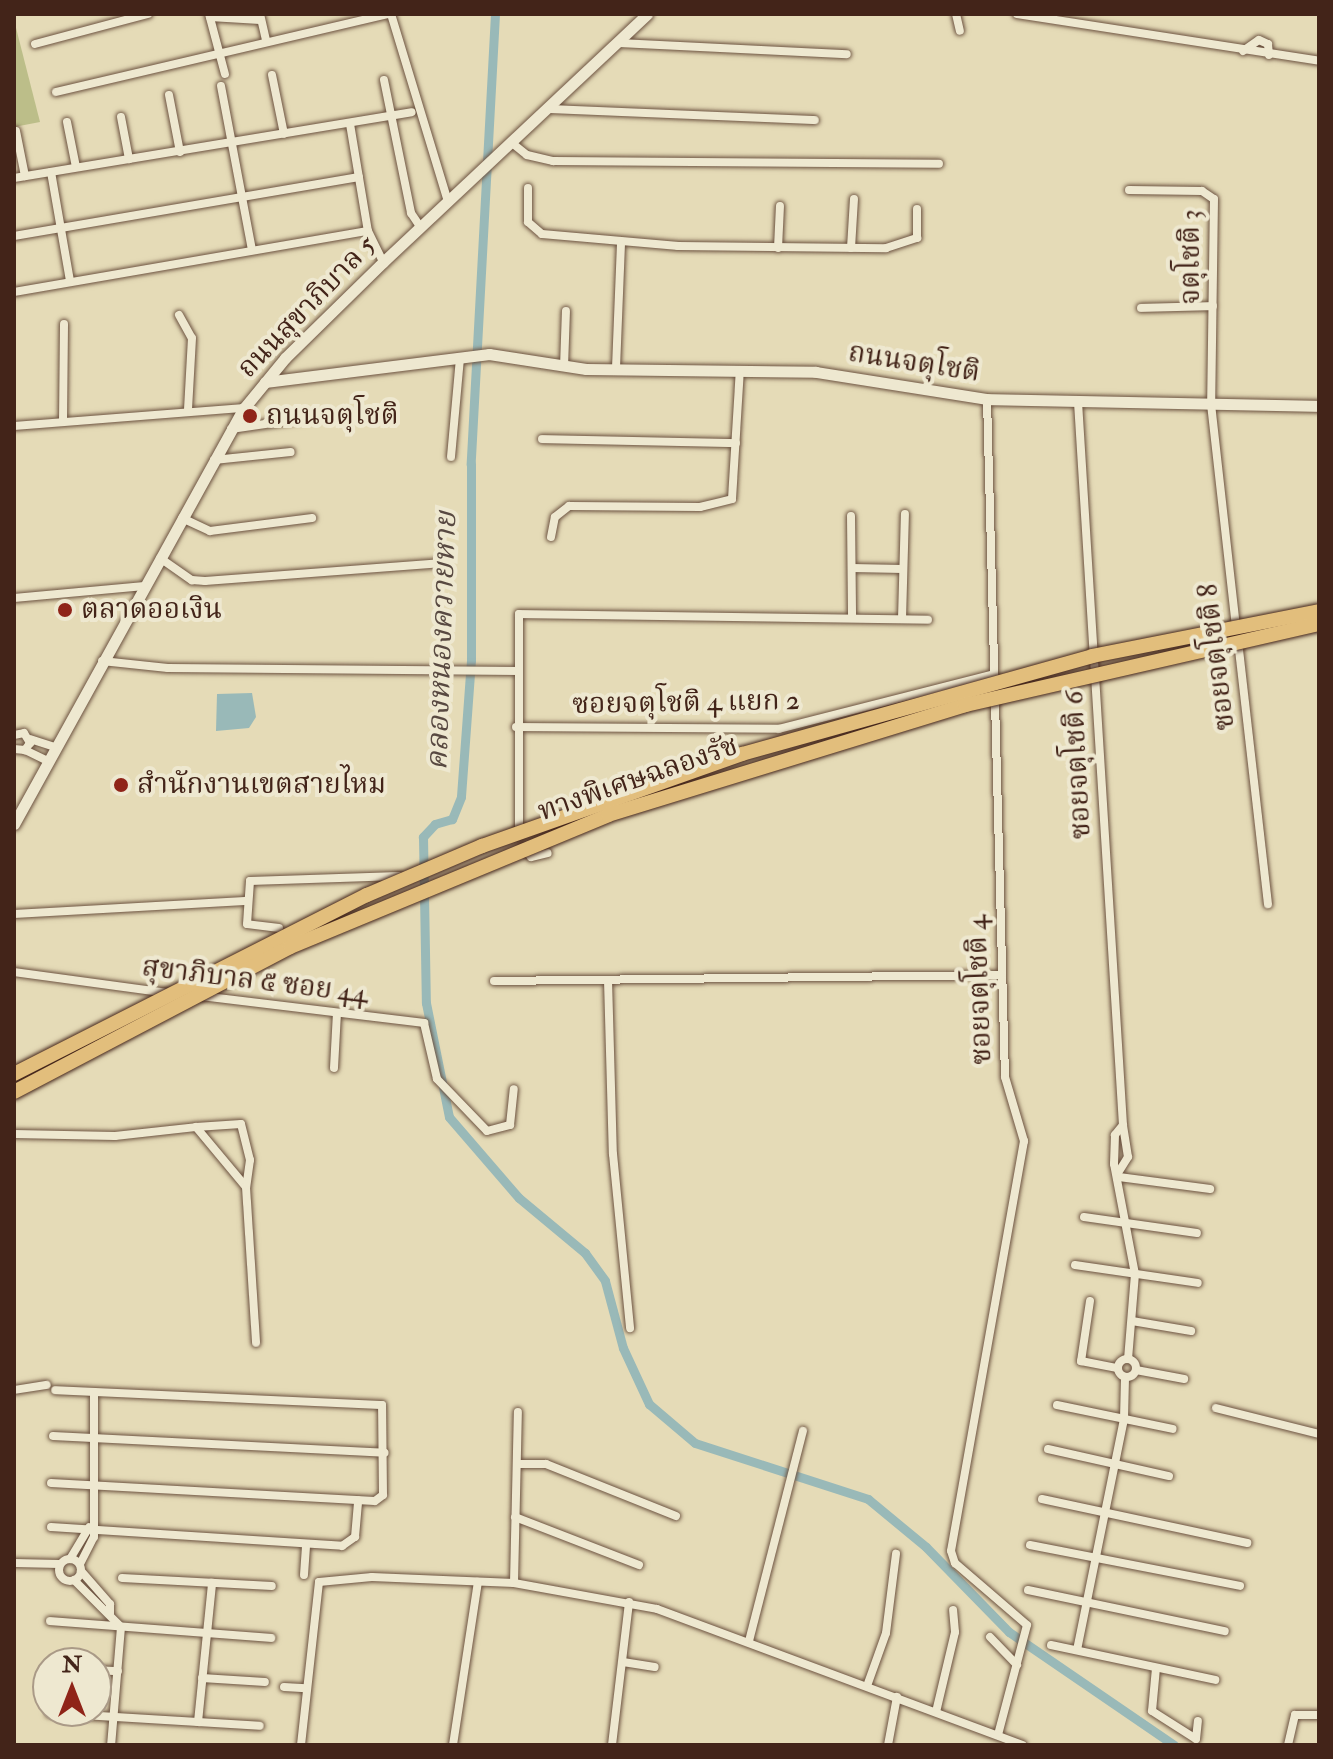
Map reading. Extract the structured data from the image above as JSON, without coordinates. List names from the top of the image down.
{
  "streets": {
    "highway": ["ทางพิเศษฉลองรัช"],
    "street": [
      "จตุโชติ 3",
      "ถนนสุขาภิบาล 5",
      "ถนนจตุโชติ",
      "ซอยจตุโชติ 8",
      "ซอยจตุโชติ 4 แยก 2",
      "ซอยจตุโชติ 6",
      "สุขาภิบาล ๕ ซอย 44",
      "ซอยจตุโชติ 4"
    ]
  },
  "crossings": [
    ["จตุโชติ 3", "ถนนจตุโชติ"],
    ["จตุโชติ 3", "ซอยจตุโชติ 8"],
    ["ถนนสุขาภิบาล 5", "ถนนจตุโชติ"],
    ["ถนนจตุโชติ", "ซอยจตุโชติ 8"],
    ["ถนนจตุโชติ", "ซอยจตุโชติ 6"],
    ["ถนนจตุโชติ", "ซอยจตุโชติ 4"],
    ["ซอยจตุโชติ 4 แยก 2", "ซอยจตุโชติ 4"]
  ],
  "water": ["คลองหนองควายหาย"],
  "places": ["ถนนจตุโชติ", "ตลาดออเงิน", "สำนักงานเขตสายไหม"],
  "north": "top"
}
